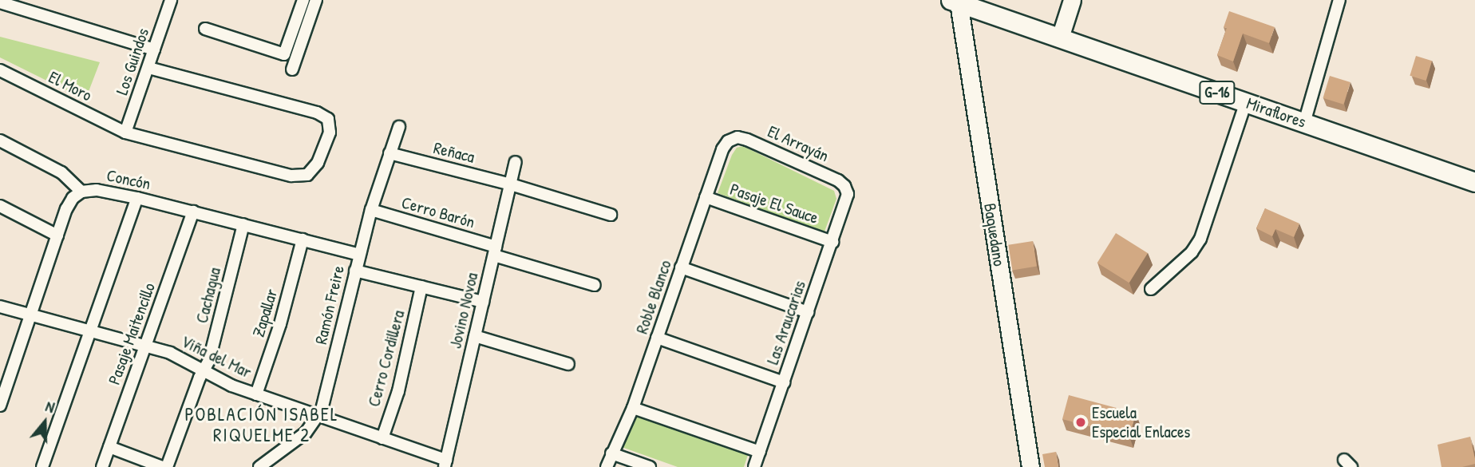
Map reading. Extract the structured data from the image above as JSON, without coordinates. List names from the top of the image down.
{
  "streets": {
    "main road": ["G-16", "Miraflores"],
    "street": [
      "Los Guindos",
      "El Moro",
      "El Arrayán",
      "Reñaca",
      "Concón",
      "Pasaje El Sauce",
      "Cerro Barón",
      "Baquedano",
      "Cachagua",
      "Roble Blanco",
      "Ramón Freire",
      "Jovino Novoa",
      "Zapallar",
      "Las Araucarias",
      "Pasaje Maitencillo",
      "Viña del Mar",
      "Cerro Cordillera"
    ]
  },
  "crossings": [
    ["Los Guindos", "El Moro"],
    ["Miraflores", "Baquedano"],
    ["El Arrayán", "Roble Blanco"],
    ["El Arrayán", "Las Araucarias"],
    ["Reñaca", "Ramón Freire"],
    ["Reñaca", "Jovino Novoa"],
    ["Concón", "Cachagua"],
    ["Concón", "Ramón Freire"],
    ["Concón", "Zapallar"],
    ["Concón", "Pasaje Maitencillo"],
    ["Concón", "Viña del Mar"],
    ["Pasaje El Sauce", "Roble Blanco"],
    ["Pasaje El Sauce", "Las Araucarias"],
    ["Cerro Barón", "Ramón Freire"],
    ["Cerro Barón", "Jovino Novoa"],
    ["Cachagua", "Viña del Mar"],
    ["Ramón Freire", "Viña del Mar"],
    ["Jovino Novoa", "Viña del Mar"],
    ["Zapallar", "Viña del Mar"],
    ["Pasaje Maitencillo", "Viña del Mar"],
    ["Viña del Mar", "Cerro Cordillera"]
  ],
  "districts": ["POBLACIÓN ISABEL RIQUELME 2"],
  "places": ["Escuela Especial Enlaces"],
  "north": "top"
}
